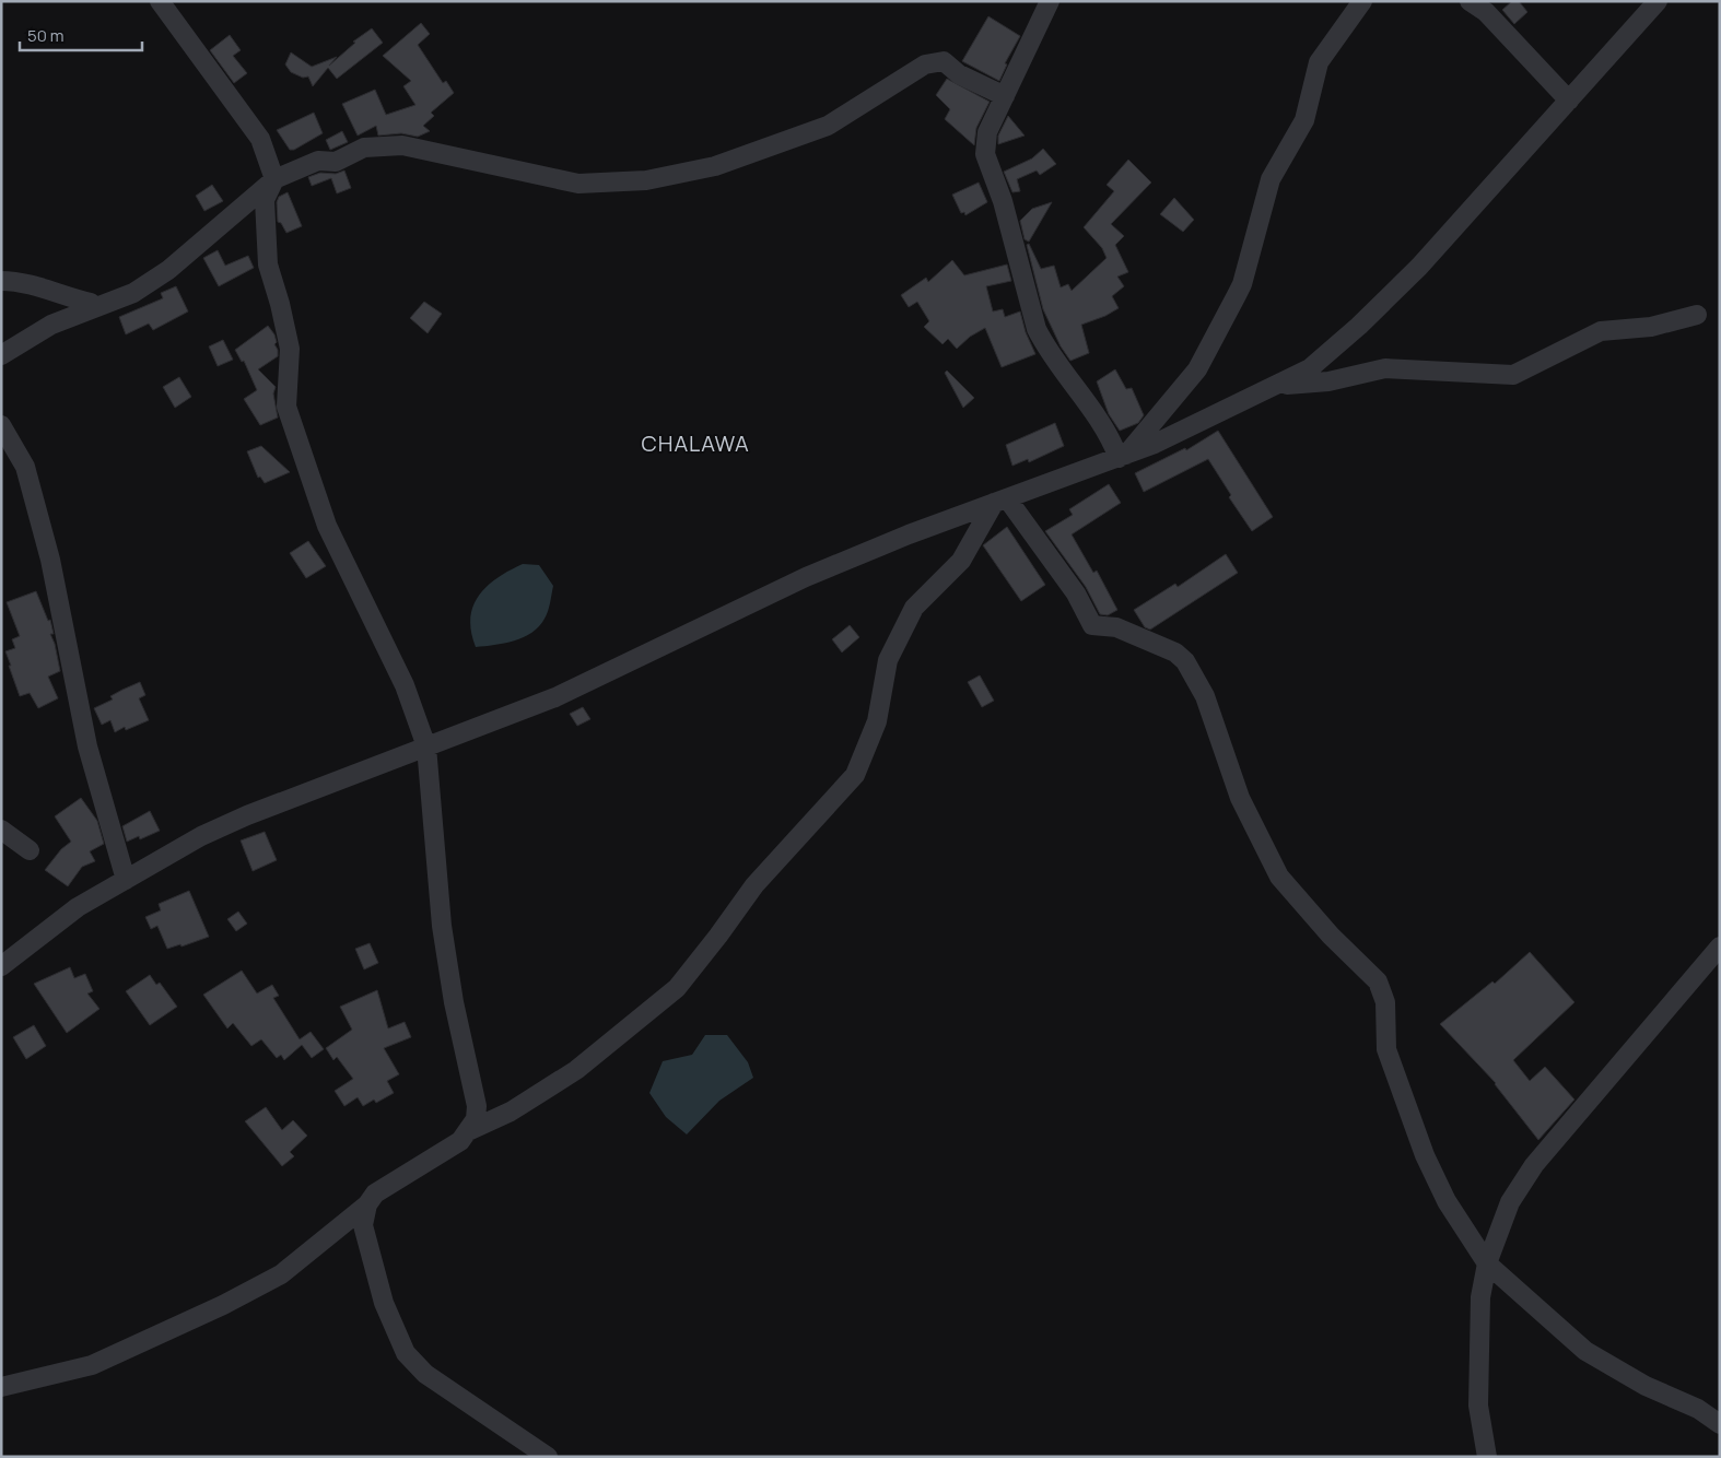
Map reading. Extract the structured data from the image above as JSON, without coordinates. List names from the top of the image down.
{
  "districts": ["CHALAWA"],
  "scale_bar": "50 m"
}
